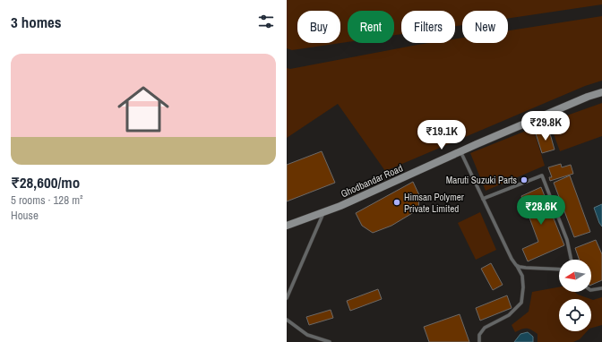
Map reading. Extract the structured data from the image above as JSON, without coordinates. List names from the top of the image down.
{
  "streets": {
    "street": ["Ghodbandar Road"]
  },
  "places": ["Maruti Suzuki Parts", "Himsan Polymer Private Limited"],
  "north": "left",
  "page": {
    "heading": "3 homes",
    "chip": [
      "Buy",
      "Rent",
      "Filters",
      "New"
    ],
    "list": [
      {
        "name": "₹28,600/mo",
        "note": "5 rooms · 128 m² · House"
      }
    ],
    "price": ["₹29.8K", "₹19.1K", "₹28.6K"]
  }
}
